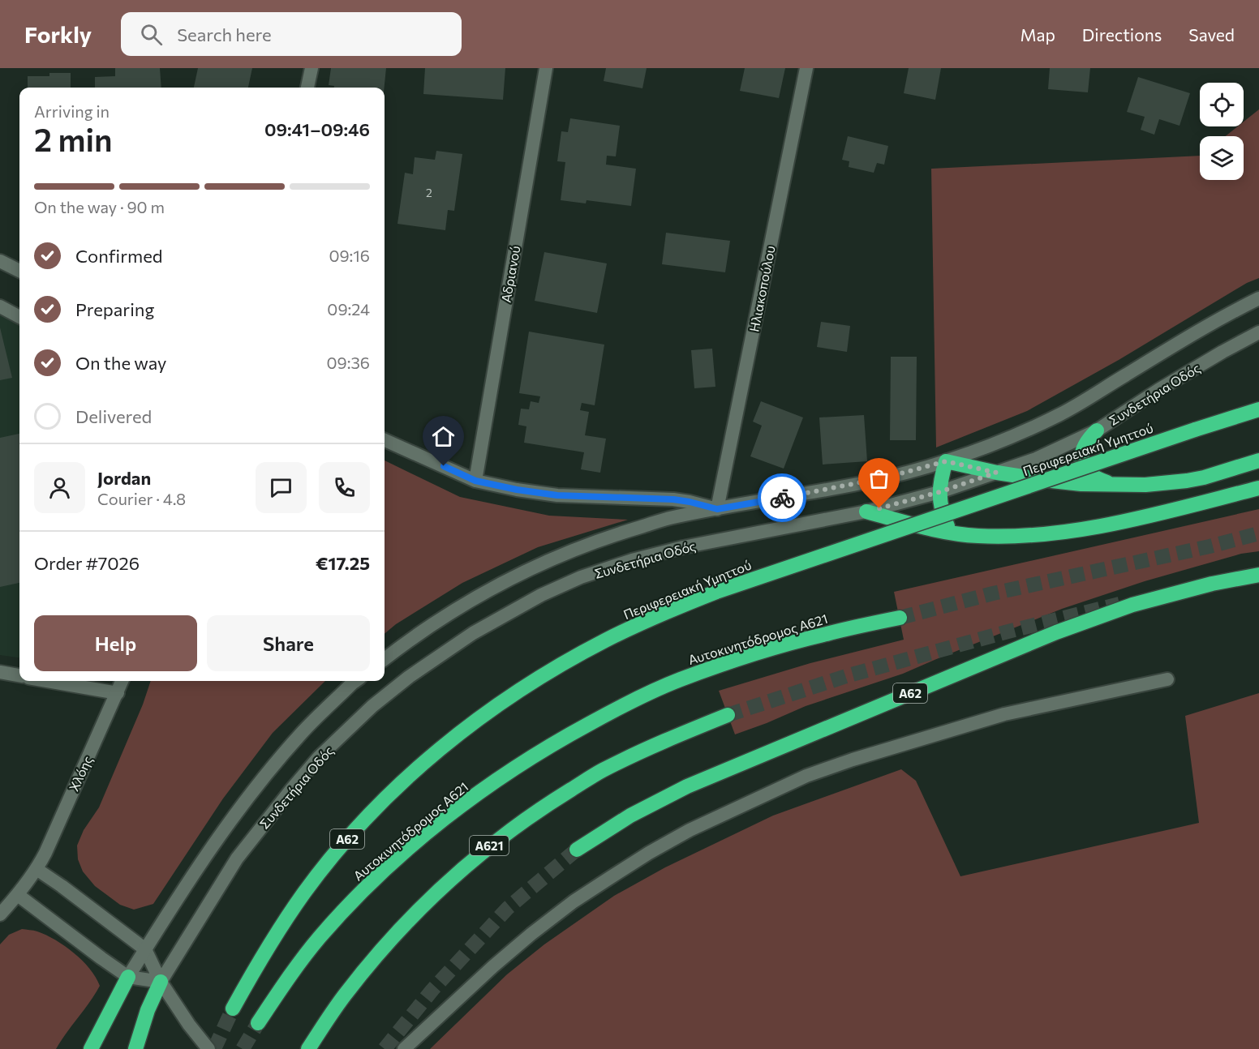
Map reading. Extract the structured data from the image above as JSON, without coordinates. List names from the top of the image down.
{
  "streets": {
    "highway": [
      "Περιφερειακή Υμηττού",
      "Αυτοκινητόδρομος Α621",
      "Α62",
      "Α621"
    ],
    "street": [
      "Αδριανού",
      "Ηλιακοπούλου",
      "Συνδετήρια Οδός",
      "Χλόης"
    ]
  },
  "house_numbers": ["2"],
  "page": {
    "header": "Forkly",
    "search": "Search here",
    "nav": ["Map", "Directions", "Saved"],
    "heading": ["2 min", "Arriving in", "09:41–09:46"],
    "panel": [
      "Jordan",
      "Courier · 4.8",
      "Order #7026",
      "€17.25"
    ],
    "bar": "On the way · 90 m",
    "list": [
      ["Confirmed", "09:16"],
      ["Preparing", "09:24"],
      ["On the way", "09:36"],
      "Delivered"
    ],
    "buttons": ["Help", "Share"]
  }
}
